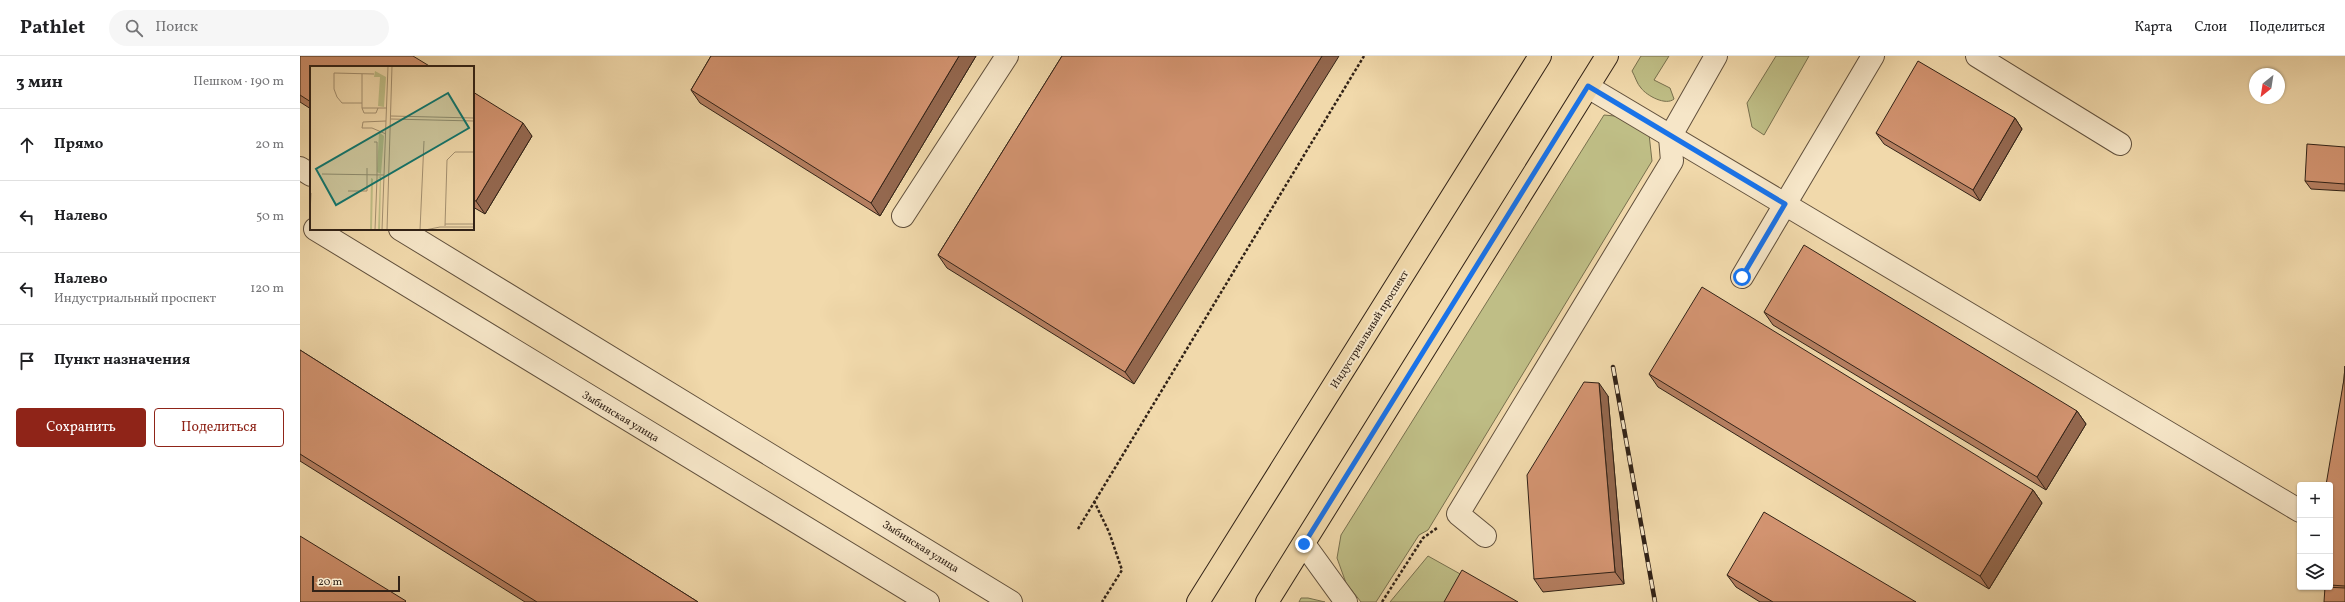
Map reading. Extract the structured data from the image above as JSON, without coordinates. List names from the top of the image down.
{
  "streets": {
    "main road": ["Индустриальный проспект"],
    "street": ["Зыбинская улица"]
  },
  "scale_bar": "20 m",
  "north": "bottom left",
  "page": {
    "header": "Pathlet",
    "search": "Поиск",
    "nav": ["Карта", "Слои", "Поделиться"],
    "heading": ["3 мин", "Пешком · 190 m"],
    "list": [
      ["Прямо", "20 m"],
      ["Налево", "50 m"],
      ["Налево", "Индустриальный проспект", "120 m"],
      "Пункт назначения"
    ],
    "buttons": ["Сохранить", "Поделиться"],
    "map_buttons": ["+", "−"],
    "scale": "20 m"
  }
}
